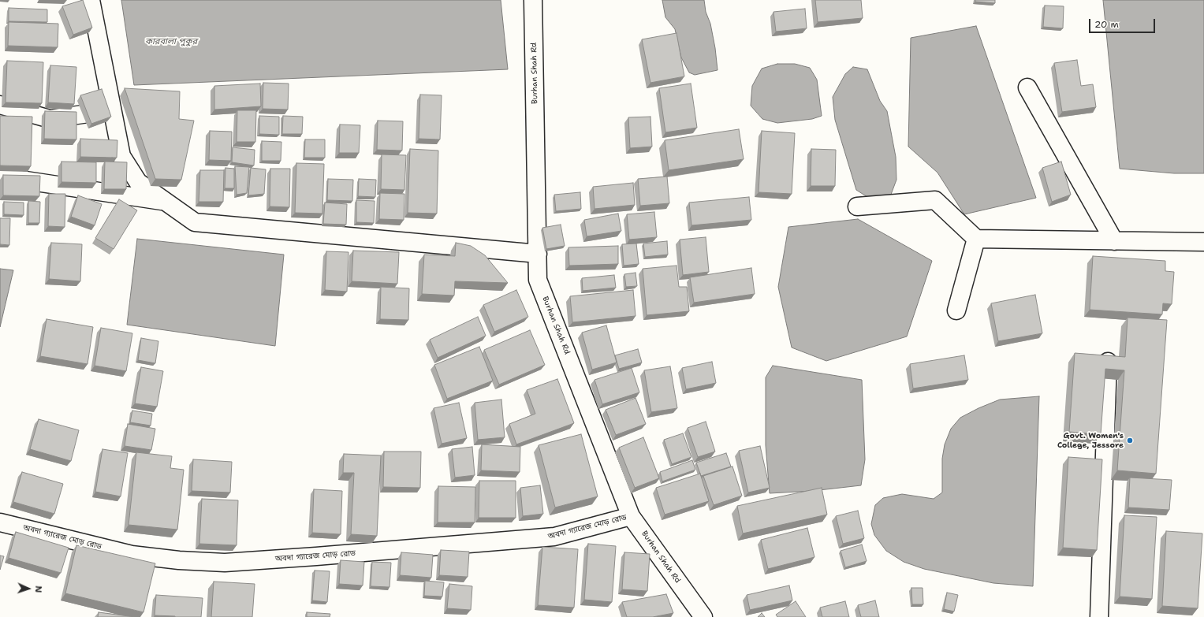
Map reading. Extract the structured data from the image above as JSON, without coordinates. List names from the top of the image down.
{
  "streets": {
    "street": ["Burhan Shah Rd", "অবদা গ্যারেজ মোড় রোড"]
  },
  "crossings": [
    ["Burhan Shah Rd", "অবদা গ্যারেজ মোড় রোড"]
  ],
  "water": ["কারবালা পুকুর"],
  "places": ["Govt. Women's College, Jessore"],
  "scale_bar": "20 m",
  "north": "right"
}
